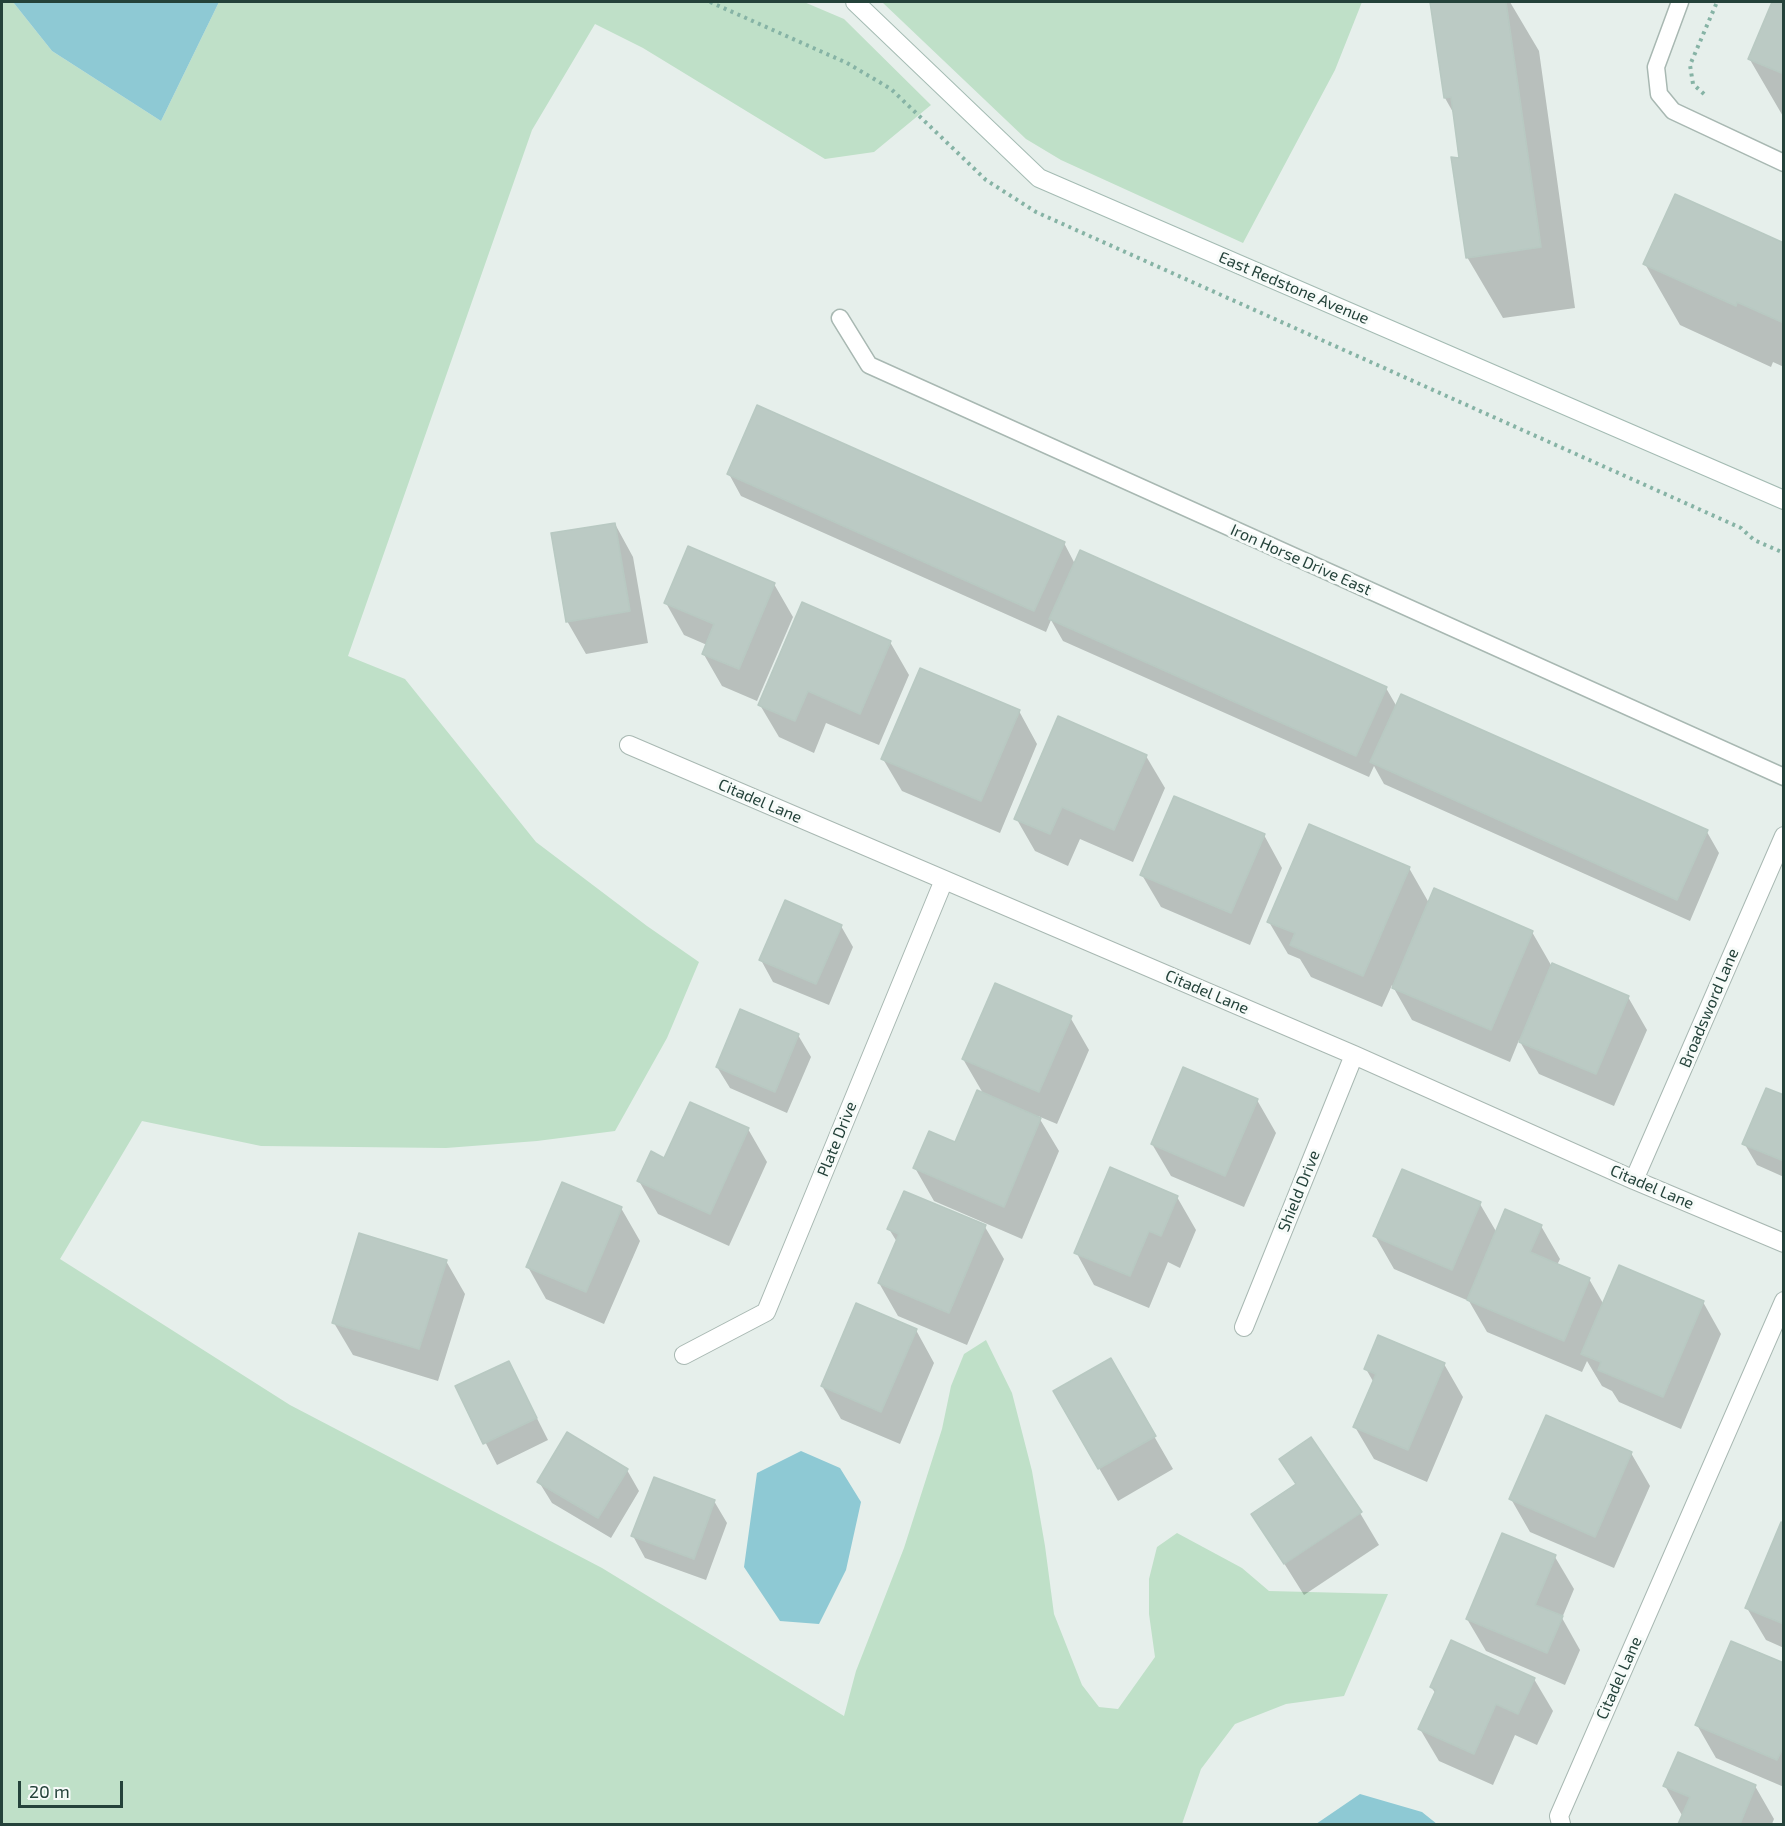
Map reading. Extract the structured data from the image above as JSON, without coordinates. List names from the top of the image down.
{
  "streets": {
    "street": [
      "East Redstone Avenue",
      "Citadel Lane",
      "Broadsword Lane",
      "Plate Drive",
      "Shield Drive"
    ],
    "lane": ["Iron Horse Drive East"]
  },
  "crossings": [
    ["Citadel Lane", "Broadsword Lane"],
    ["Citadel Lane", "Plate Drive"],
    ["Citadel Lane", "Shield Drive"]
  ],
  "scale_bar": "20 m"
}
